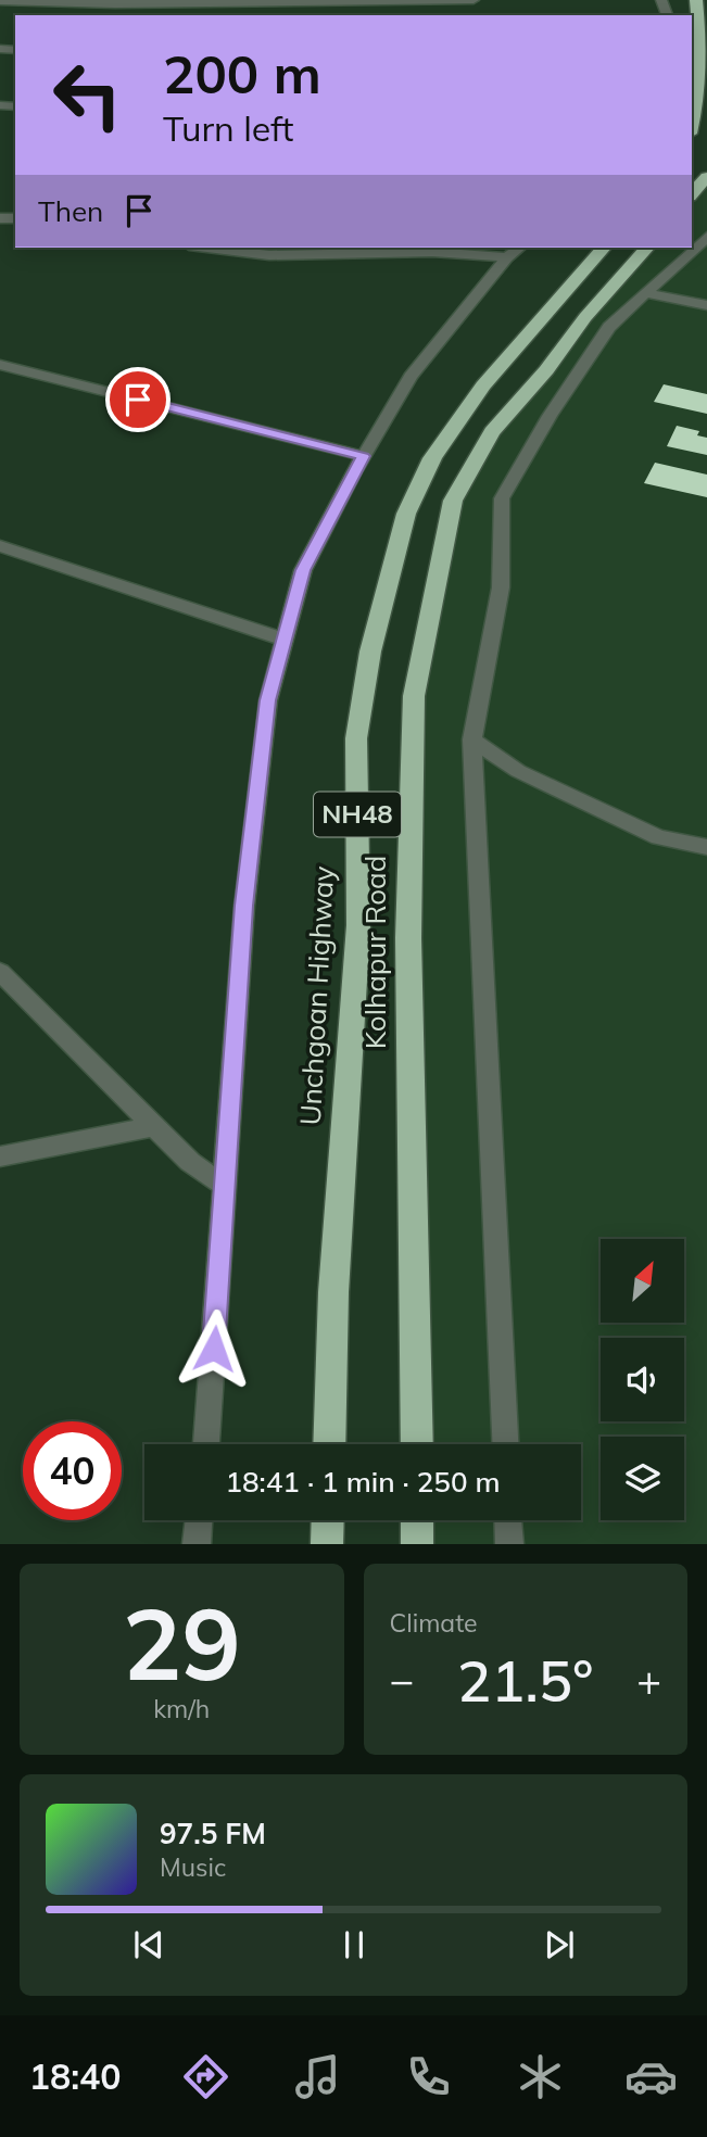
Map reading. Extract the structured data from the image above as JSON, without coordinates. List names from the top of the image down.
{
  "streets": {
    "highway": ["NH48", "Kolhapur Road", "Unchgoan Highway"]
  },
  "north": "top right",
  "page": {
    "turn": ["200 m", "Turn left"],
    "then": "Then",
    "limit": "40",
    "trip": "18:41 · 1 min · 250 m",
    "tile": [
      ["29", "km/h"],
      "Climate"
    ],
    "heat": ["−", "21.5°", "+"],
    "song": ["97.5 FM", "Music"],
    "tabs": "18:40"
  }
}
